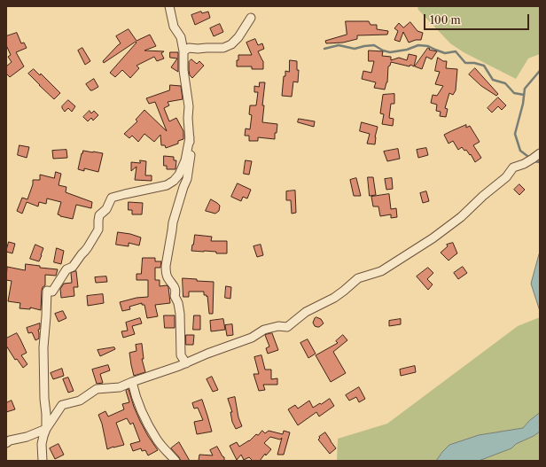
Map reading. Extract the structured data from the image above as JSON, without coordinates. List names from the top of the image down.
{
  "scale_bar": "100 m"
}
